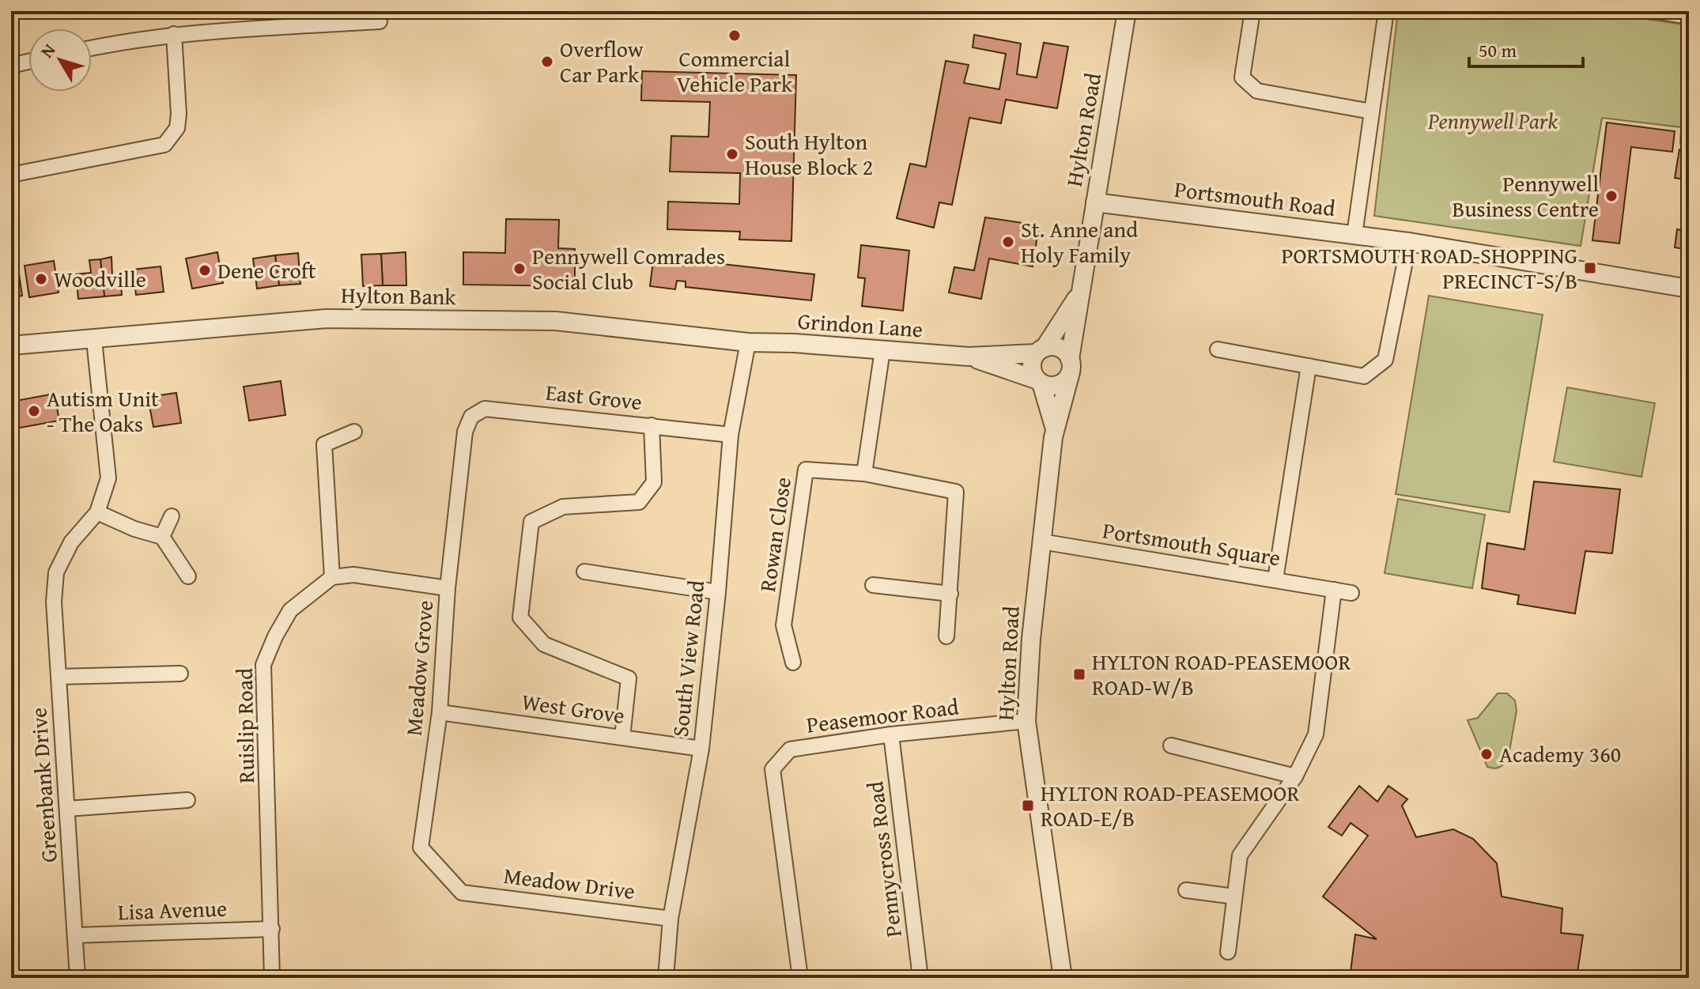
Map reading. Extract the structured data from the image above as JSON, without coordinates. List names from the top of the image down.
{
  "streets": {
    "street": [
      "Hylton Road",
      "Portsmouth Road",
      "Hylton Bank",
      "Grindon Lane",
      "East Grove",
      "Rowan Close",
      "Portsmouth Square",
      "South View Road",
      "Meadow Grove",
      "West Grove",
      "Peasemoor Road",
      "Ruislip Road",
      "Greenbank Drive",
      "Pennycross Road",
      "Meadow Drive",
      "Lisa Avenue"
    ]
  },
  "crossings": [
    ["Hylton Road", "Portsmouth Road"],
    ["Hylton Road", "Grindon Lane"],
    ["Hylton Road", "Portsmouth Square"],
    ["Hylton Road", "Peasemoor Road"],
    ["Hylton Bank", "Grindon Lane"],
    ["Hylton Bank", "South View Road"],
    ["Hylton Bank", "Greenbank Drive"],
    ["Grindon Lane", "South View Road"],
    ["East Grove", "South View Road"],
    ["East Grove", "Meadow Grove"],
    ["South View Road", "West Grove"],
    ["South View Road", "Meadow Drive"],
    ["Meadow Grove", "West Grove"],
    ["Meadow Grove", "Meadow Drive"],
    ["Peasemoor Road", "Pennycross Road"],
    ["Ruislip Road", "Lisa Avenue"],
    ["Greenbank Drive", "Lisa Avenue"]
  ],
  "parks": ["Pennywell Park"],
  "places": {
    "other": [
      "Commercial Vehicle Park",
      "Overflow Car Park",
      "South Hylton House Block 2",
      "Pennywell Business Centre",
      "St. Anne and Holy Family",
      "Pennywell Comrades Social Club",
      "Dene Croft",
      "Woodville",
      "Autism Unit - The Oaks",
      "Academy 360"
    ],
    "transit": ["PORTSMOUTH ROAD-SHOPPING PRECINCT-S/B", "HYLTON ROAD-PEASEMOOR ROAD-W/B", "HYLTON ROAD-PEASEMOOR ROAD-E/B"]
  },
  "scale_bar": "50 m",
  "north": "top left"
}
